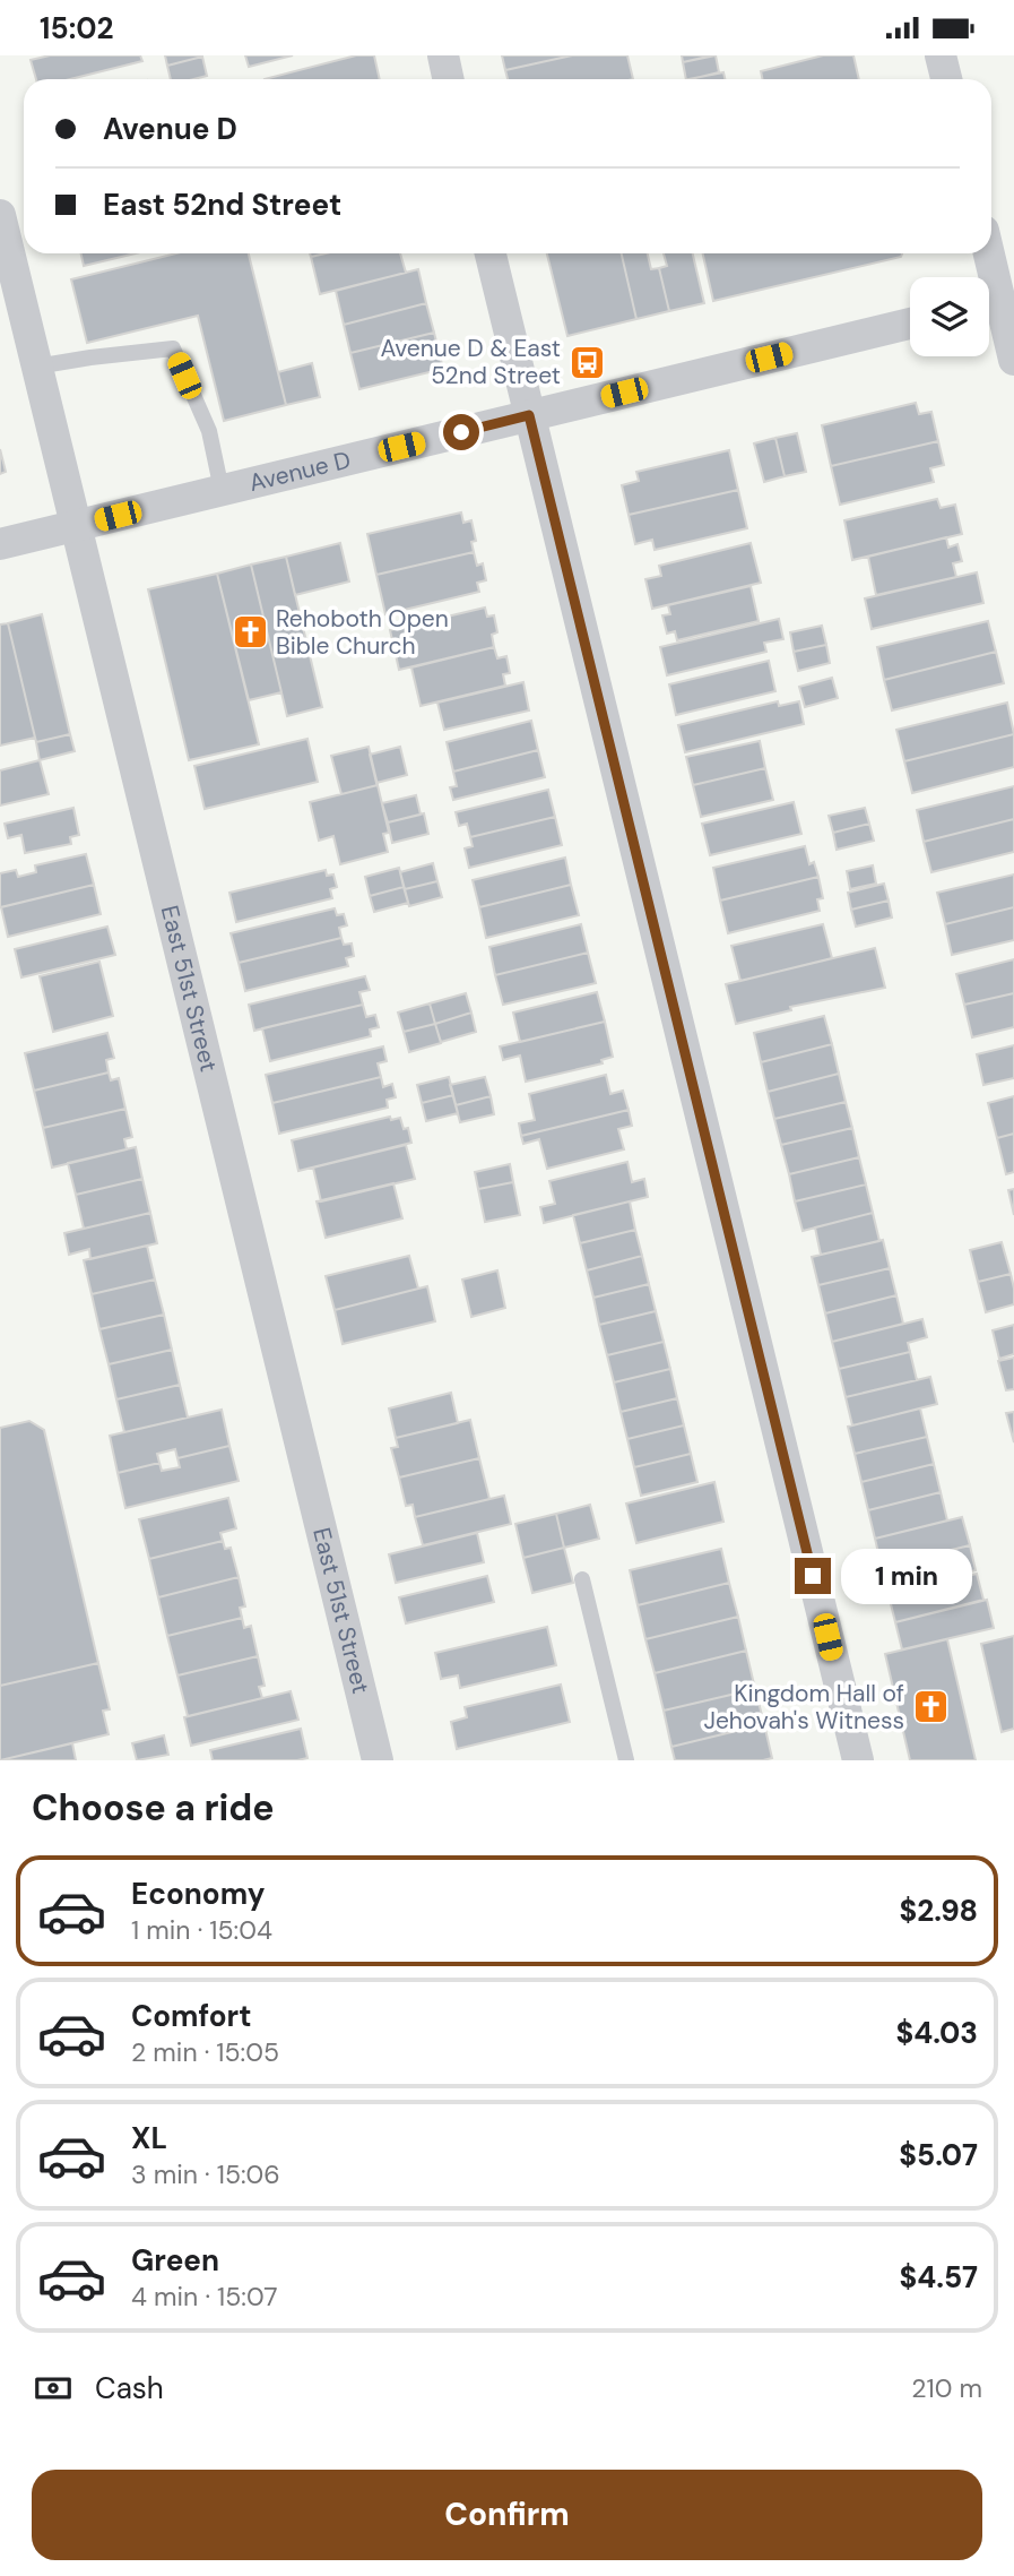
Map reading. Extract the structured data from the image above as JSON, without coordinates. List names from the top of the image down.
{
  "streets": {
    "street": ["Avenue D", "East 51st Street"]
  },
  "crossings": [
    ["Avenue D", "East 51st Street"]
  ],
  "places": {
    "bus stop": ["Avenue D & East 52nd Street"],
    "church": ["Rehoboth Open Bible Church", "Kingdom Hall of Jehovah's Witness"]
  },
  "page": {
    "status": "15:02",
    "banner": ["Avenue D", "East 52nd Street"],
    "bubble": "1 min",
    "heading": "Choose a ride",
    "list": [
      {
        "name": "Economy",
        "note": "1 min · 15:04",
        "value": "$2.98"
      },
      {
        "name": "Comfort",
        "note": "2 min · 15:05",
        "value": "$4.03"
      },
      {
        "name": "XL",
        "note": "3 min · 15:06",
        "value": "$5.07"
      },
      {
        "name": "Green",
        "note": "4 min · 15:07",
        "value": "$4.57"
      }
    ],
    "pay": ["Cash", "210 m"],
    "buttons": "Confirm"
  }
}
